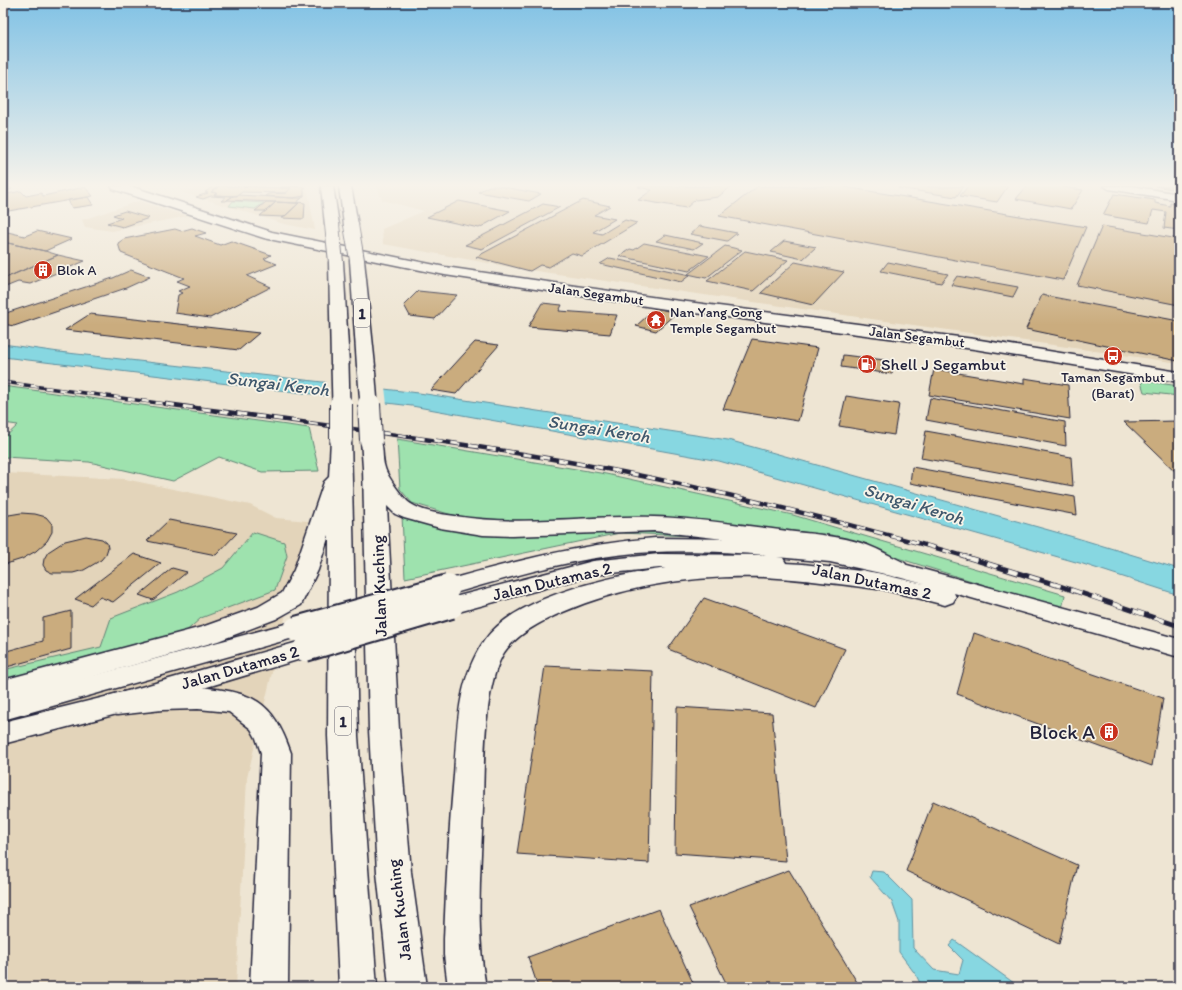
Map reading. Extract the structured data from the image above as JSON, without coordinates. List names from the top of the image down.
{
  "streets": {
    "main road": ["Jalan Segambut", "1", "Jalan Kuching"],
    "street": ["Jalan Dutamas 2"]
  },
  "water": ["Sungai Keroh"],
  "places": {
    "building": ["Blok A", "Block A"],
    "temple": ["Nan Yang Gong Temple Segambut"],
    "bus stop": ["Taman Segambut (Barat)"],
    "fuel station": ["Shell J Segambut"]
  }
}
